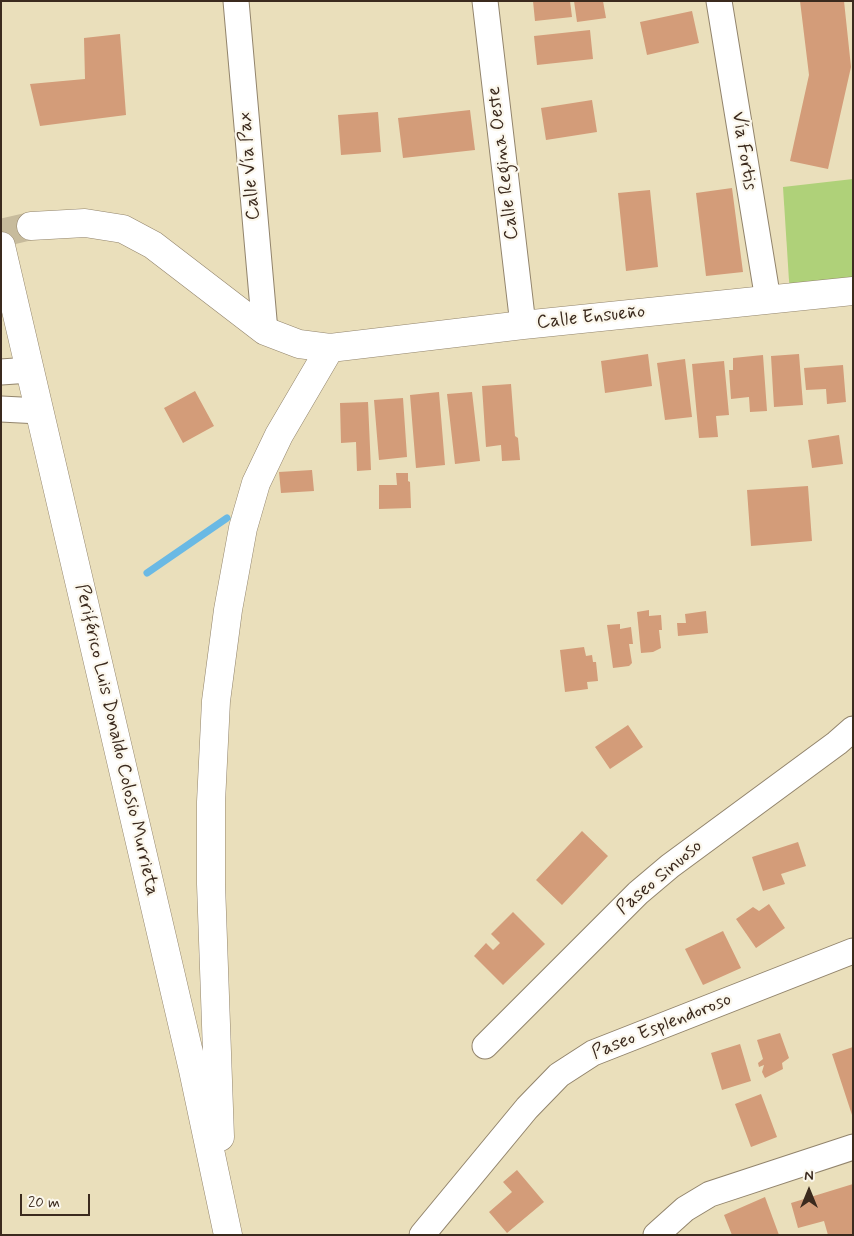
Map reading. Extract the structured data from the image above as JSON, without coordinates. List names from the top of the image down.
{
  "streets": {
    "main road": ["Calle Ensueño", "Periférico Luis Donaldo Colosio Murrieta"],
    "street": [
      "Vía Fortis",
      "Calle Regina Oeste",
      "Calle Vía Pax",
      "Paseo Sinuoso",
      "Paseo Esplendoroso"
    ]
  },
  "crossings": [
    ["Vía Fortis", "Calle Ensueño"],
    ["Calle Regina Oeste", "Calle Ensueño"],
    ["Calle Vía Pax", "Calle Ensueño"]
  ],
  "scale_bar": "20 m",
  "north": "top"
}
